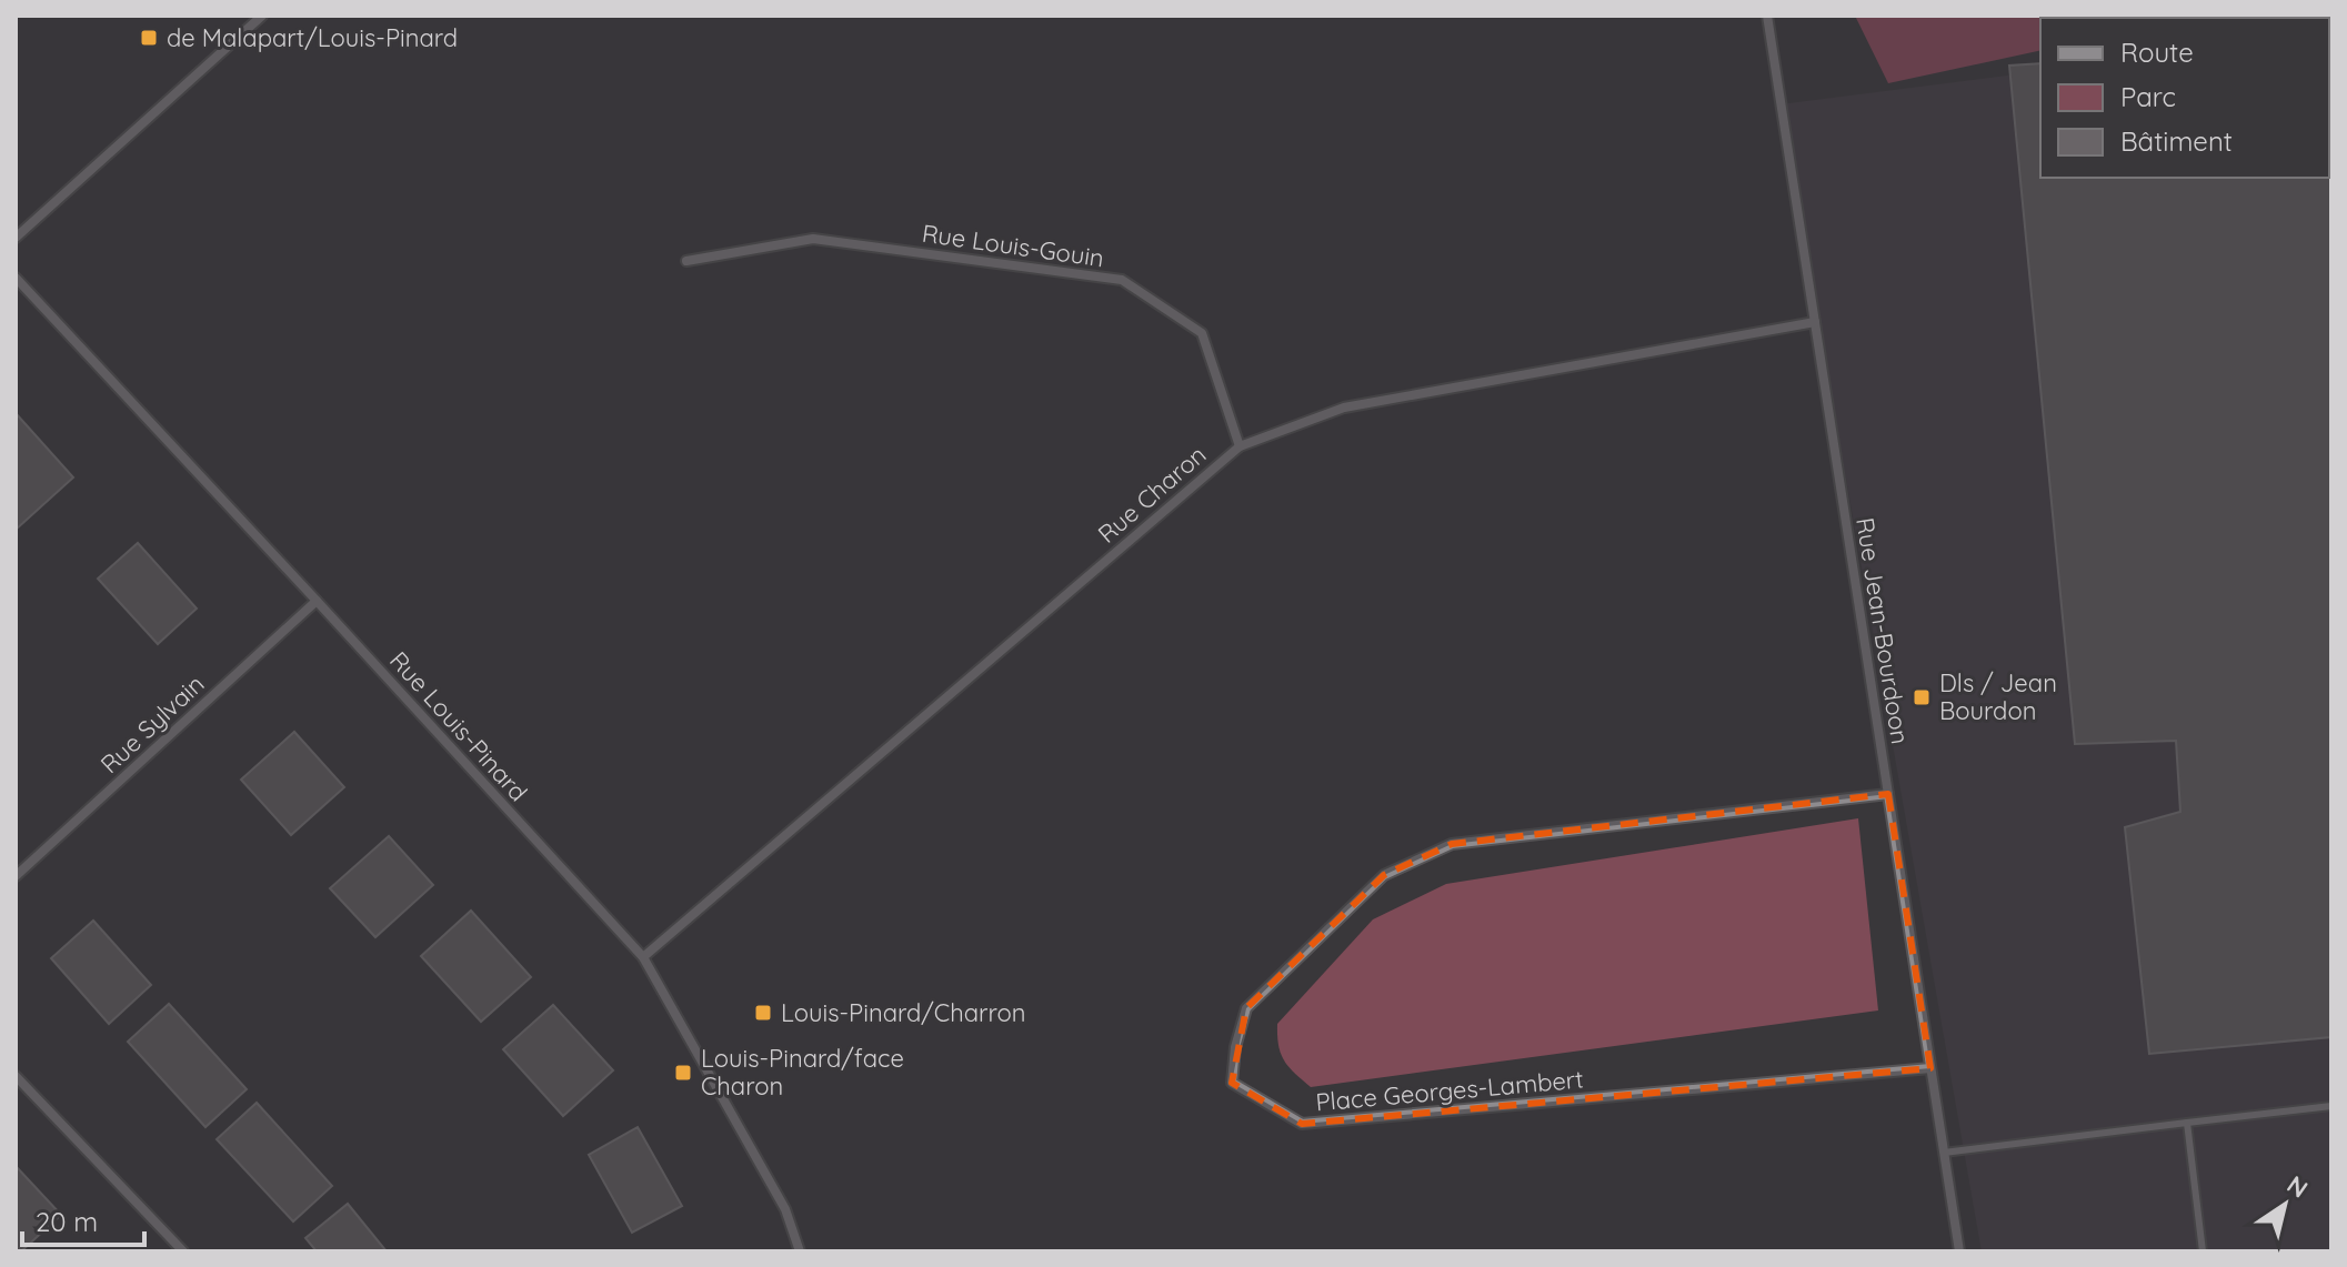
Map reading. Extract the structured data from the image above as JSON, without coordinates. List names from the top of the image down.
{
  "streets": {
    "street": [
      "Rue Louis-Gouin",
      "Rue Charon",
      "Rue Jean-Bourdoon",
      "Rue Sylvain",
      "Rue Louis-Pinard",
      "Place Georges-Lambert"
    ]
  },
  "crossings": [
    ["Rue Louis-Gouin", "Rue Charon"],
    ["Rue Charon", "Rue Jean-Bourdoon"],
    ["Rue Charon", "Rue Louis-Pinard"],
    ["Rue Jean-Bourdoon", "Place Georges-Lambert"],
    ["Rue Sylvain", "Rue Louis-Pinard"]
  ],
  "places": {
    "transit": [
      "de Malapart/Louis-Pinard",
      "Dls / Jean Bourdon",
      "Louis-Pinard/Charron",
      "Louis-Pinard/face Charon"
    ]
  },
  "legend": ["Route", "Parc", "Bâtiment"],
  "scale_bar": "20 m",
  "north": "top right"
}
